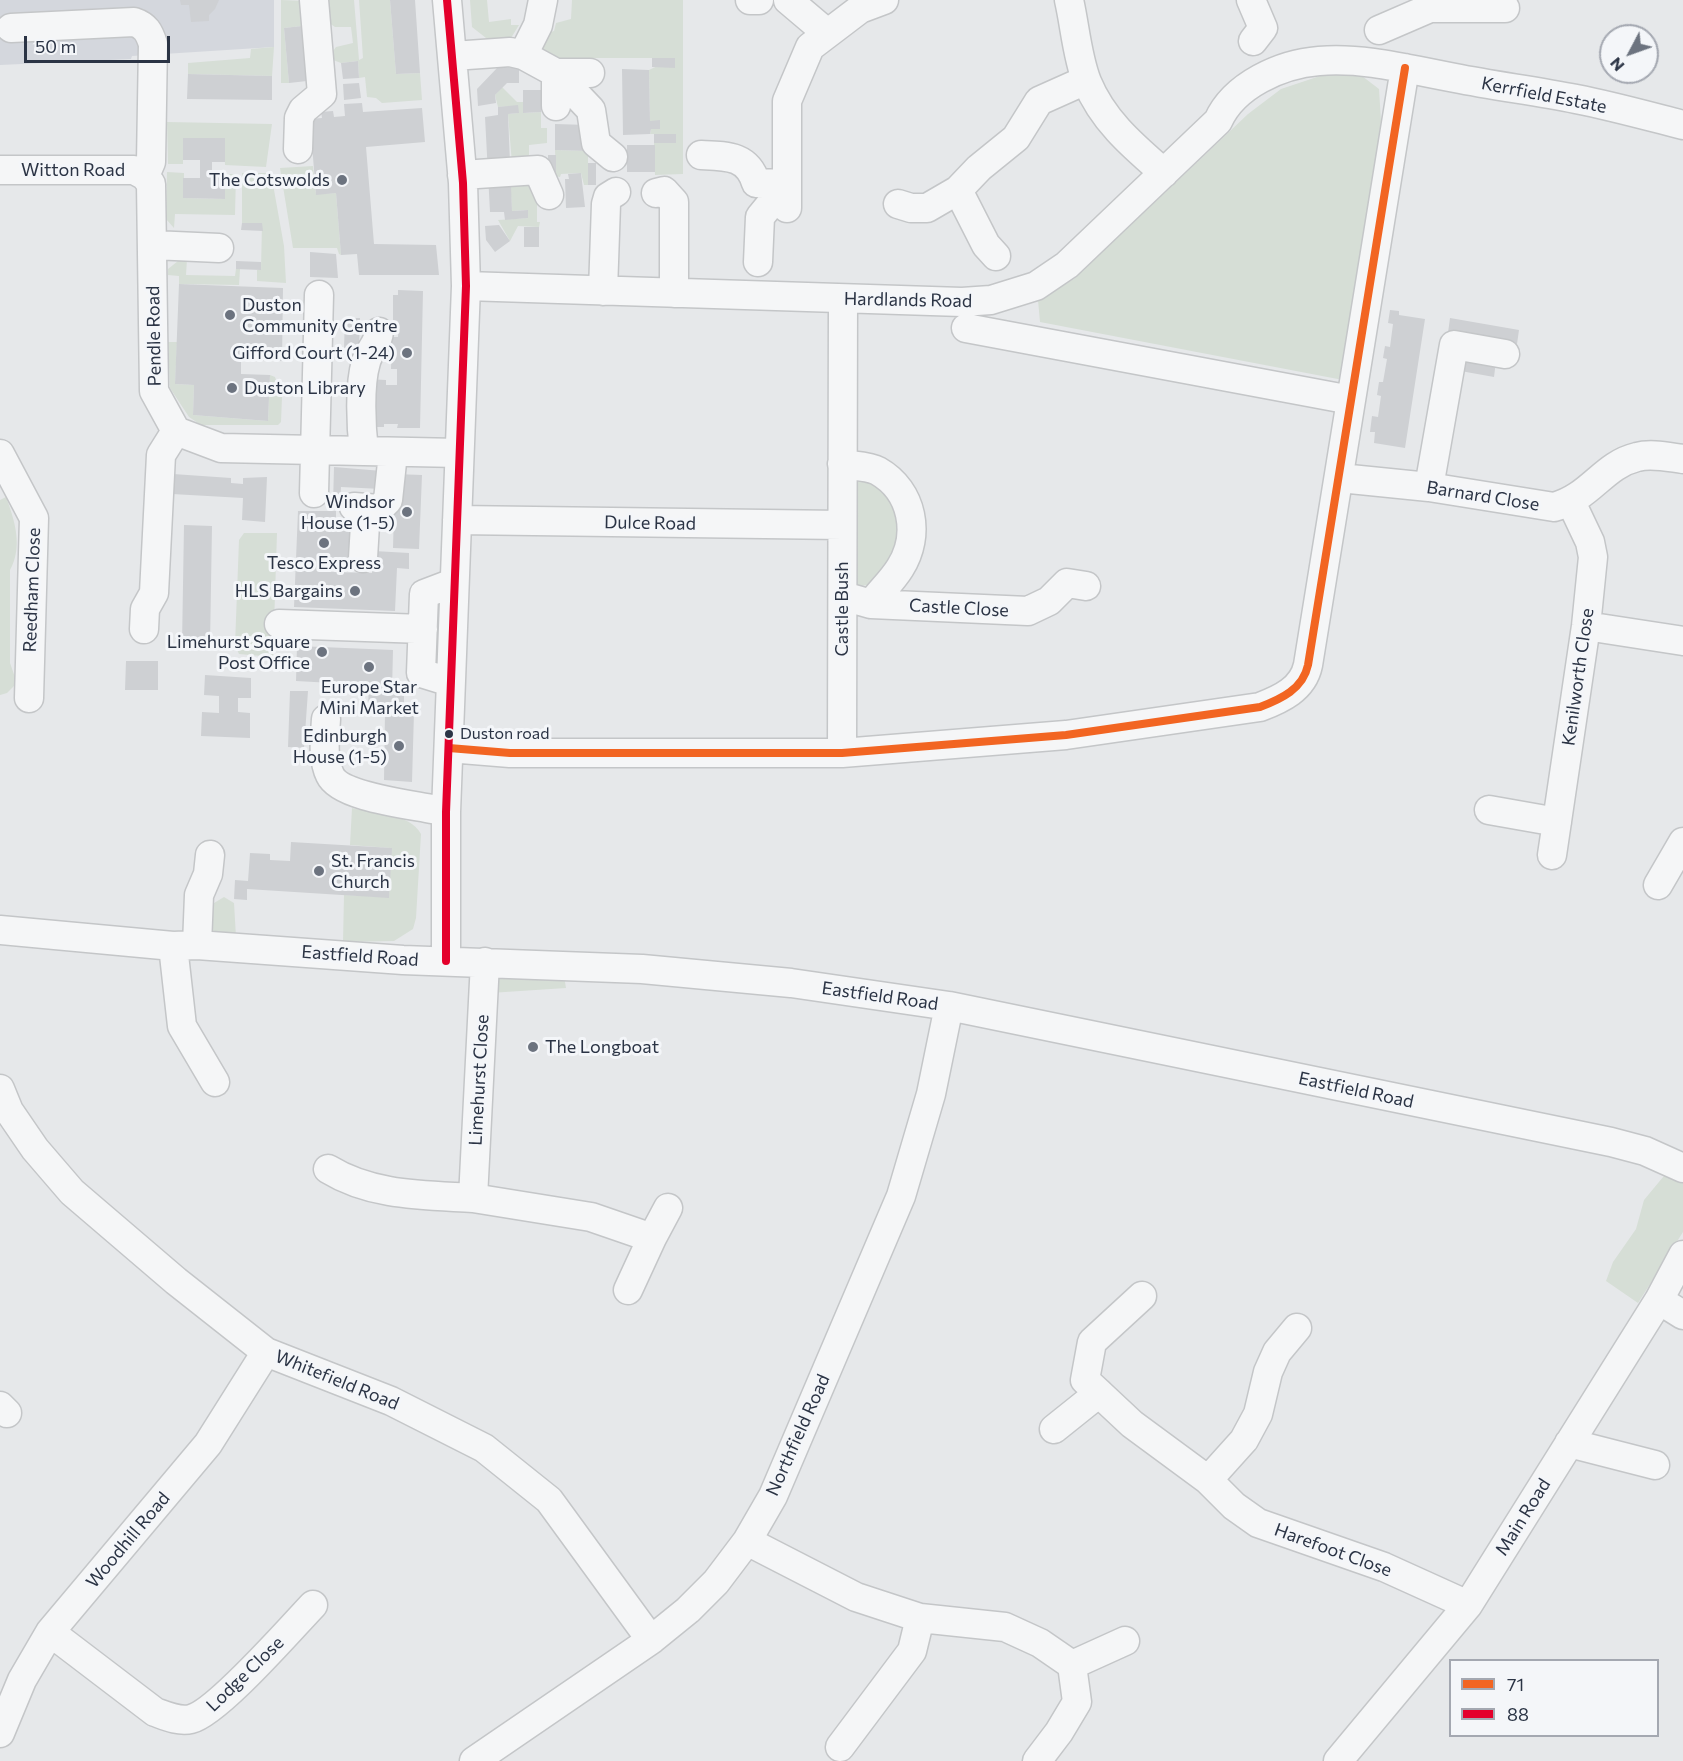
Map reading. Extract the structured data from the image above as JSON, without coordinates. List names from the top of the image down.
{
  "streets": {
    "street": [
      "Kerrfield Estate",
      "Witton Road",
      "Hardlands Road",
      "Pendle Road",
      "Barnard Close",
      "Dulce Road",
      "Reedham Close",
      "Castle Close",
      "Castle Bush",
      "Kenilworth Close",
      "Eastfield Road",
      "Limehurst Close",
      "Whitefield Road",
      "Northfield Road",
      "Main Road",
      "Woodhill Road",
      "Harefoot Close",
      "Lodge Close"
    ]
  },
  "crossings": [
    ["Kerrfield Estate", "Hardlands Road"],
    ["Witton Road", "Pendle Road"],
    ["Hardlands Road", "Castle Bush"],
    ["Barnard Close", "Kenilworth Close"],
    ["Dulce Road", "Castle Bush"],
    ["Castle Close", "Castle Bush"],
    ["Eastfield Road", "Limehurst Close"],
    ["Eastfield Road", "Northfield Road"],
    ["Whitefield Road", "Northfield Road"],
    ["Whitefield Road", "Woodhill Road"],
    ["Main Road", "Harefoot Close"],
    ["Woodhill Road", "Lodge Close"]
  ],
  "places": [
    "The Cotswolds",
    "Duston Community Centre",
    "Gifford Court (1-24)",
    "Duston Library",
    "Windsor House (1-5)",
    "Tesco Express",
    "HLS Bargains",
    "Limehurst Square Post Office",
    "Europe Star Mini Market",
    "Duston road",
    "Edinburgh House (1-5)",
    "St. Francis Church",
    "The Longboat"
  ],
  "lines": ["transit line 88", "transit line 71"],
  "legend": ["71", "88"],
  "scale_bar": "50 m",
  "north": "bottom left"
}
